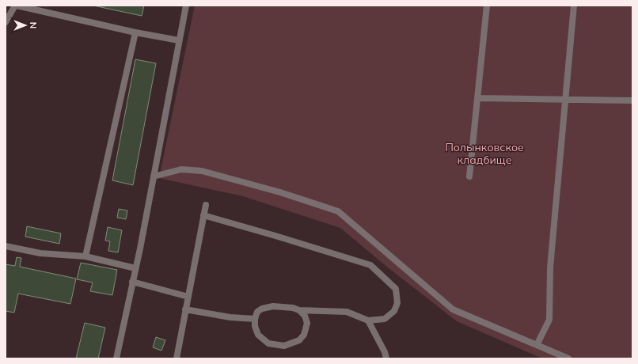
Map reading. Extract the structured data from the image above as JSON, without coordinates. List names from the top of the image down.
{
  "parks": ["Полынковское кладбище"],
  "north": "right"
}
